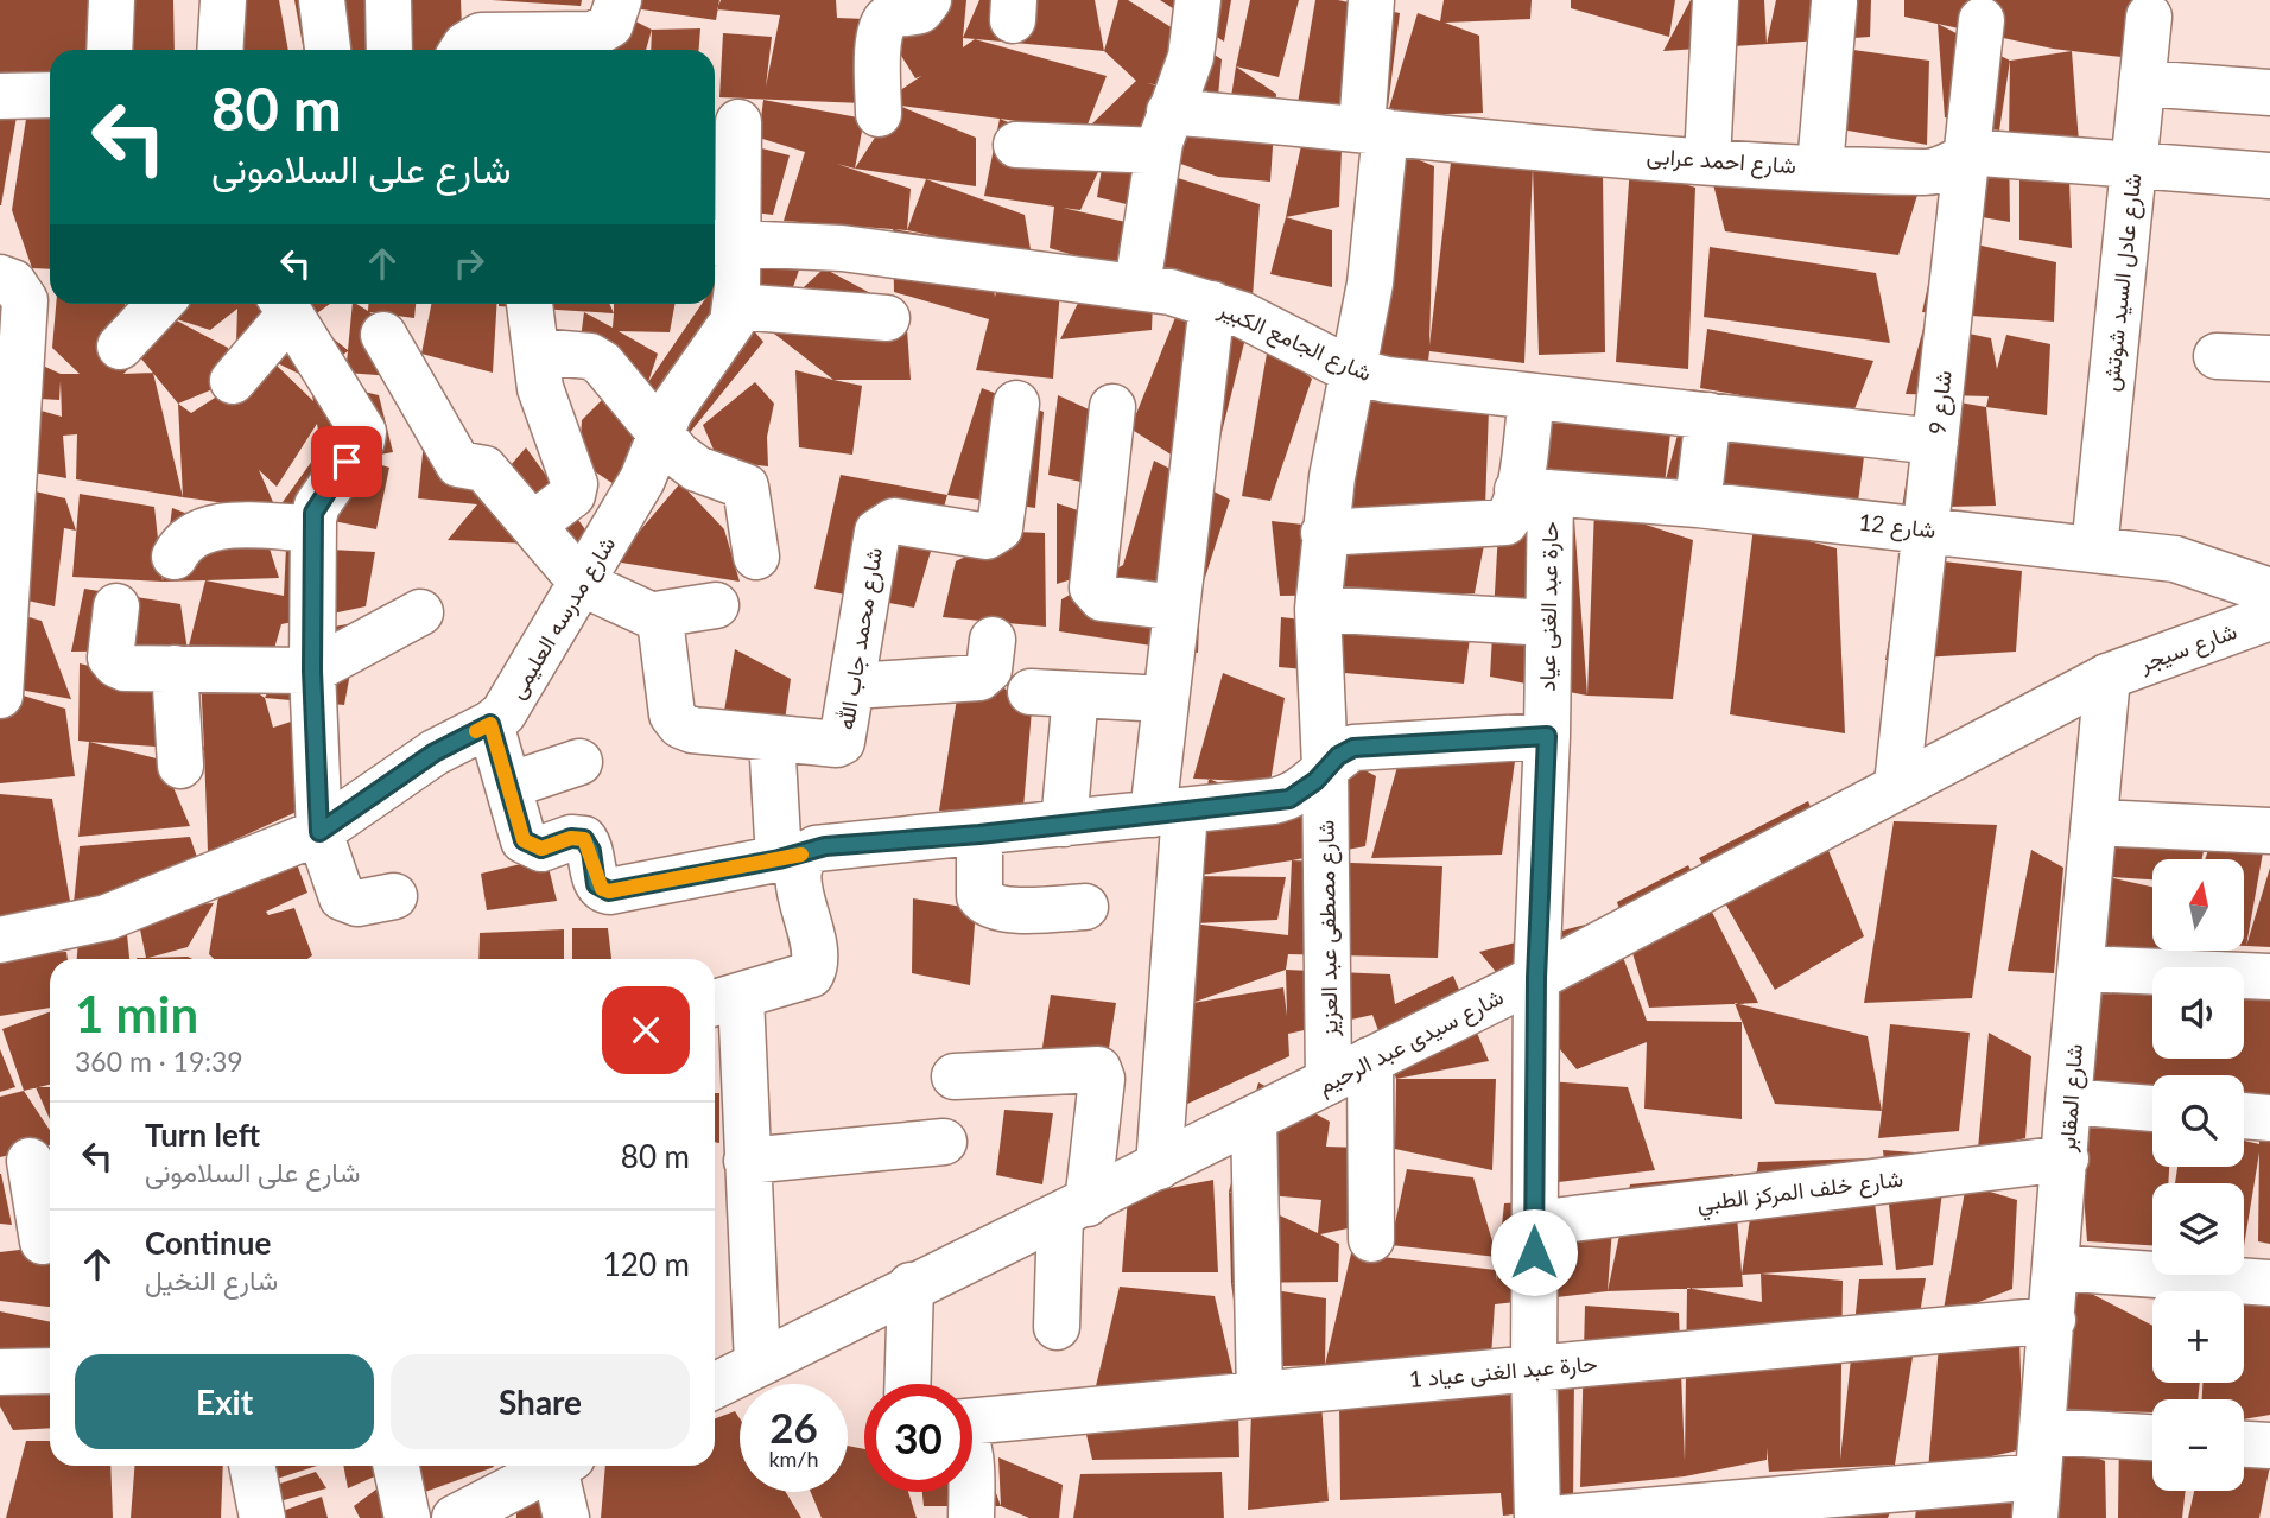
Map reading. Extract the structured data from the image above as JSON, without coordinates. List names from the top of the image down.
{
  "streets": {
    "street": [
      "شارع احمد عرابى",
      "شارع عادل السيد شوتش",
      "شارع الجامع الكبير",
      "شارع 9",
      "شارع 12",
      "حارة عبد الغنى عياد",
      "شارع مدرسه العليمى",
      "شارع محمد جاب الله",
      "شارع سيجر",
      "شارع مصطفى عبد العزيز",
      "شارع سيدى عبد الرحيم",
      "شارع المقابر",
      "شارع خلف المركز الطبي",
      "حارة عبد الغنى عياد 1"
    ]
  },
  "crossings": [
    ["شارع احمد عرابى", "شارع عادل السيد شوتش"],
    ["شارع احمد عرابى", "شارع 9"],
    ["شارع احمد عرابى", "شارع مصطفى عبد العزيز"],
    ["شارع عادل السيد شوتش", "شارع 12"],
    ["شارع الجامع الكبير", "شارع 9"],
    ["شارع الجامع الكبير", "حارة عبد الغنى عياد"],
    ["شارع الجامع الكبير", "شارع مدرسه العليمى"],
    ["شارع الجامع الكبير", "شارع مصطفى عبد العزيز"],
    ["شارع 9", "شارع 12"],
    ["شارع 9", "شارع سيدى عبد الرحيم"],
    ["شارع 12", "حارة عبد الغنى عياد"],
    ["حارة عبد الغنى عياد", "شارع سيدى عبد الرحيم"],
    ["حارة عبد الغنى عياد", "شارع خلف المركز الطبي"],
    ["حارة عبد الغنى عياد", "حارة عبد الغنى عياد 1"],
    ["شارع سيجر", "شارع سيدى عبد الرحيم"],
    ["شارع سيجر", "شارع المقابر"],
    ["شارع مصطفى عبد العزيز", "شارع سيدى عبد الرحيم"],
    ["شارع سيدى عبد الرحيم", "شارع المقابر"],
    ["شارع المقابر", "شارع خلف المركز الطبي"],
    ["شارع المقابر", "حارة عبد الغنى عياد 1"]
  ],
  "north": "top",
  "page": {
    "turn": ["80 m", "شارع على السلامونى"],
    "map_buttons": ["+", "−"],
    "heading": ["1 min", "360 m · 19:39"],
    "list": [
      {
        "name": "Turn left",
        "note": "شارع على السلامونى",
        "value": "80 m"
      },
      {
        "name": "Continue",
        "note": "شارع النخيل",
        "value": "120 m"
      }
    ],
    "buttons": ["Exit", "Share"],
    "speed": "26 km/h",
    "limit": "30"
  }
}
